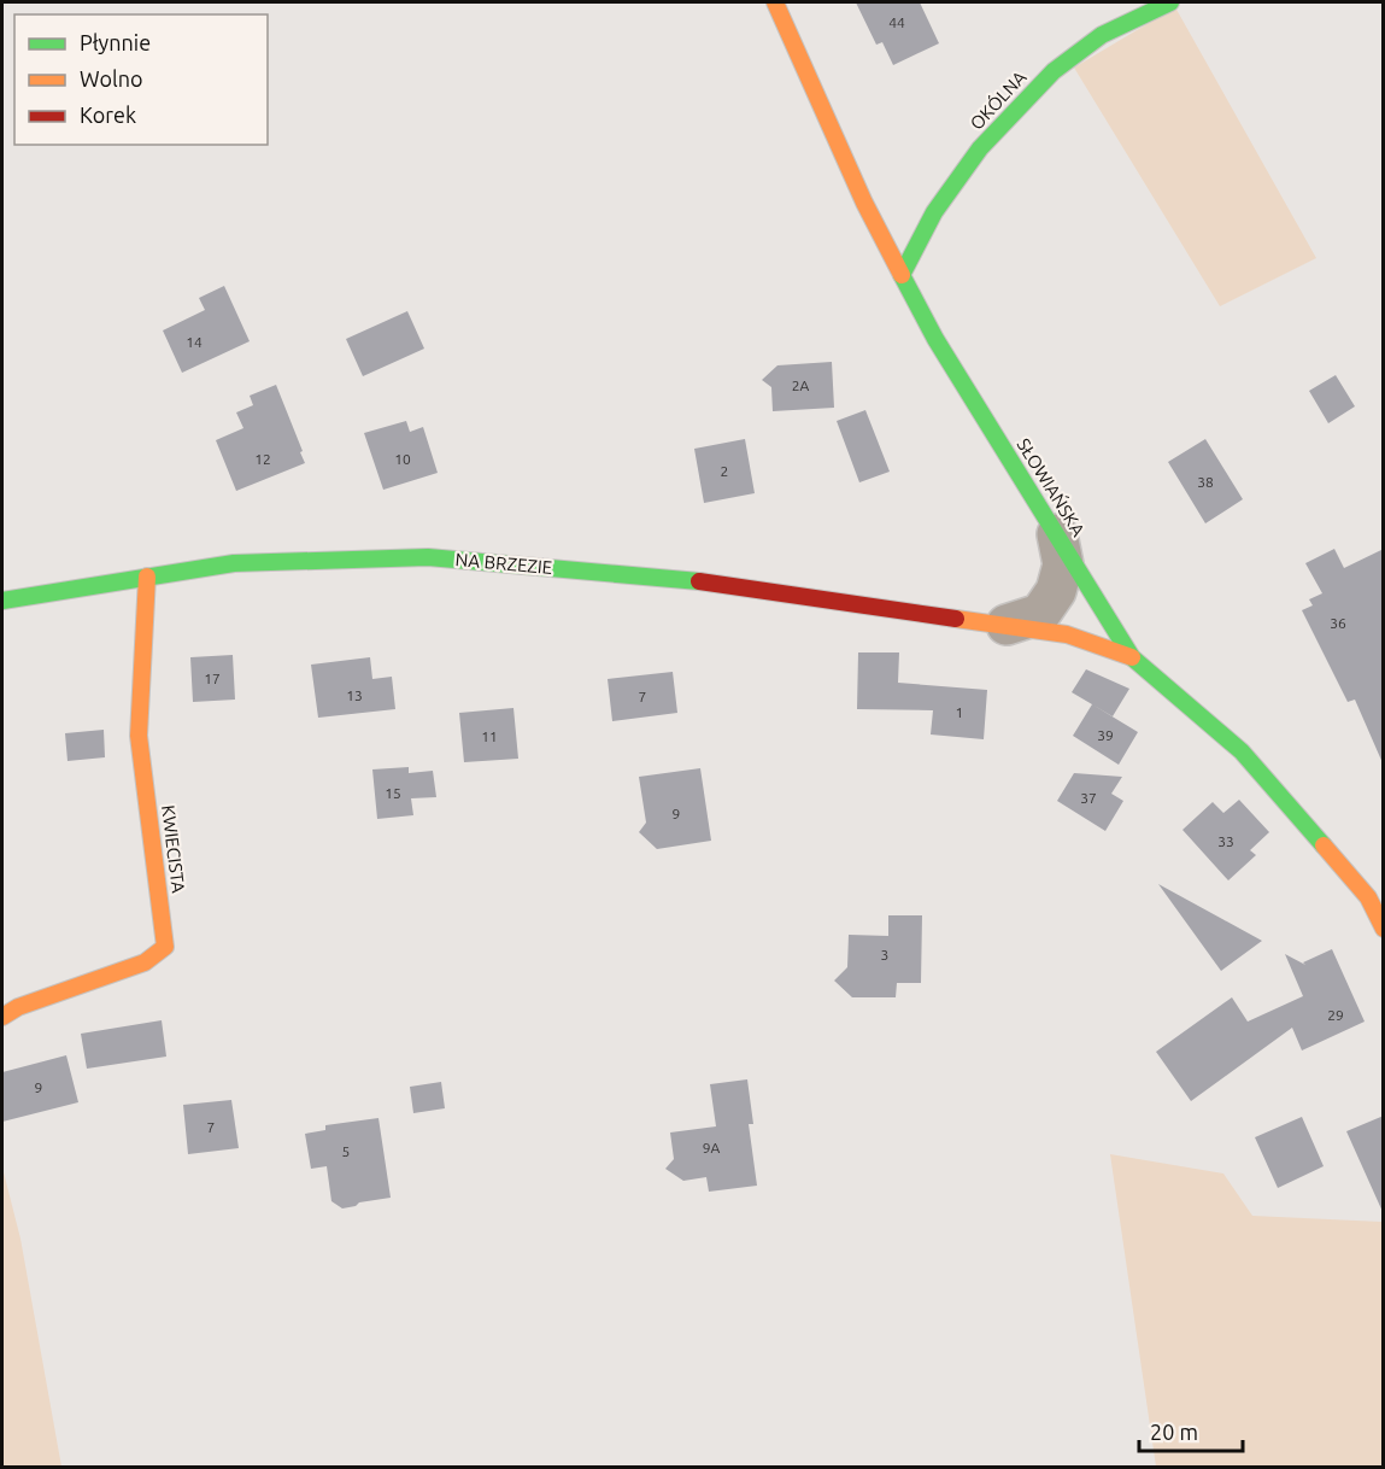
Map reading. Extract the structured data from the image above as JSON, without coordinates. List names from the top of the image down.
{
  "streets": {
    "street": [
      "OKÓLNA",
      "SŁOWIAŃSKA",
      "NA BRZEZIE",
      "KWIECISTA"
    ]
  },
  "crossings": [
    ["OKÓLNA", "SŁOWIAŃSKA"],
    ["SŁOWIAŃSKA", "NA BRZEZIE"],
    ["NA BRZEZIE", "KWIECISTA"]
  ],
  "house_numbers": [
    "44",
    "14",
    "2A",
    "12",
    "10",
    "2",
    "38",
    "36",
    "17",
    "13",
    "7",
    "1",
    "39",
    "11",
    "15",
    "37",
    "9",
    "33",
    "3",
    "29",
    "9",
    "7",
    "9A",
    "5"
  ],
  "legend": ["Płynnie", "Wolno", "Korek"],
  "scale_bar": "20 m"
}
